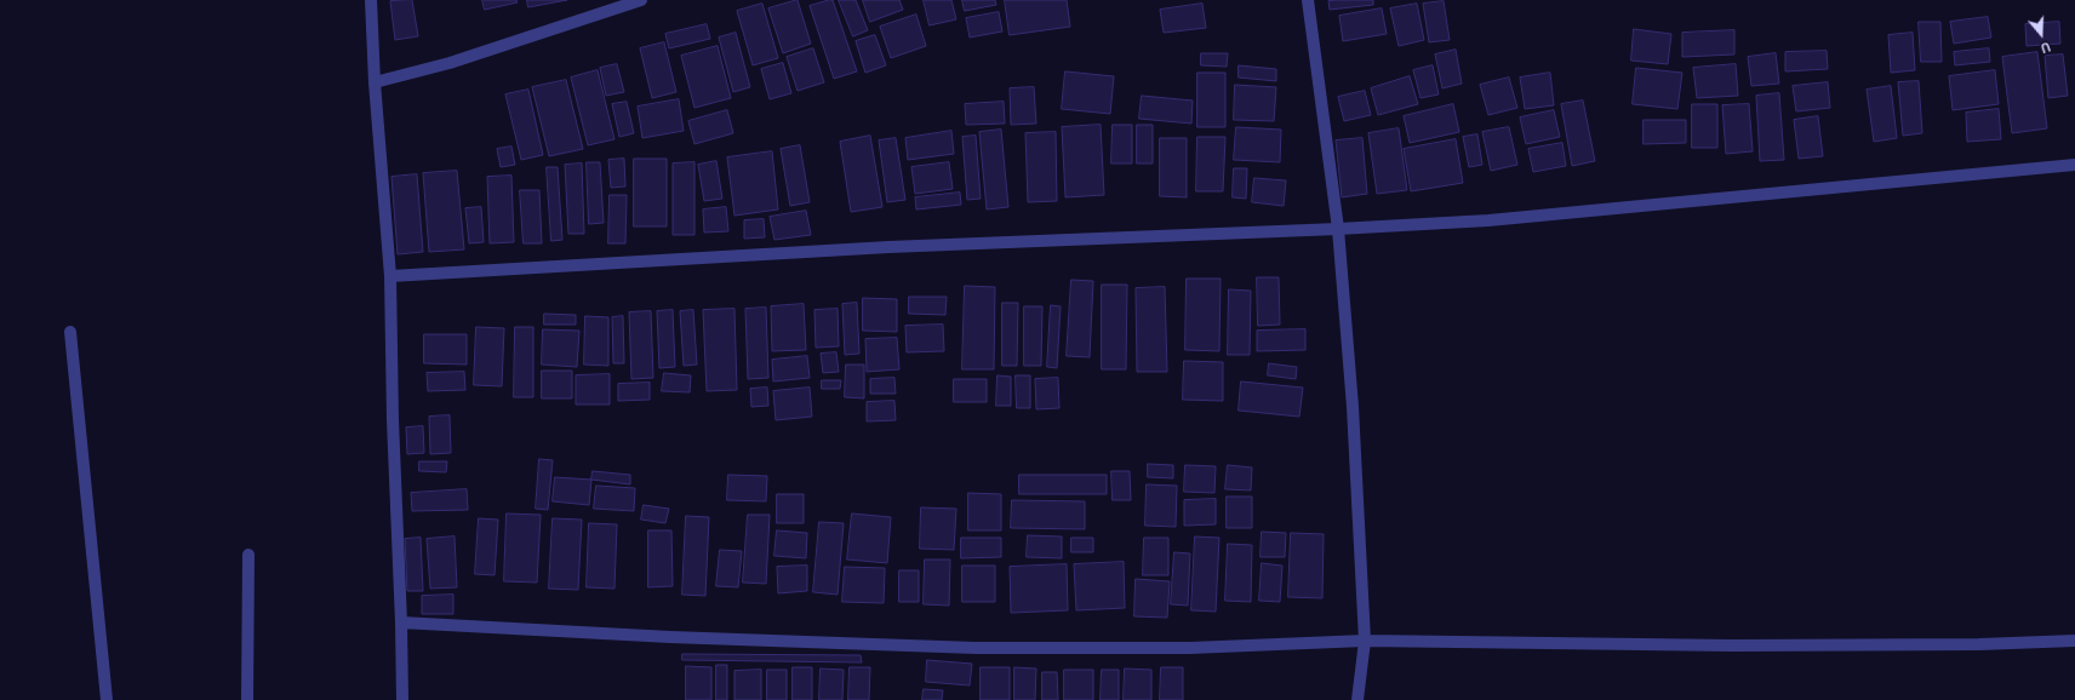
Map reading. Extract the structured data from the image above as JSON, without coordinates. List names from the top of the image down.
{
  "north": "bottom"
}
